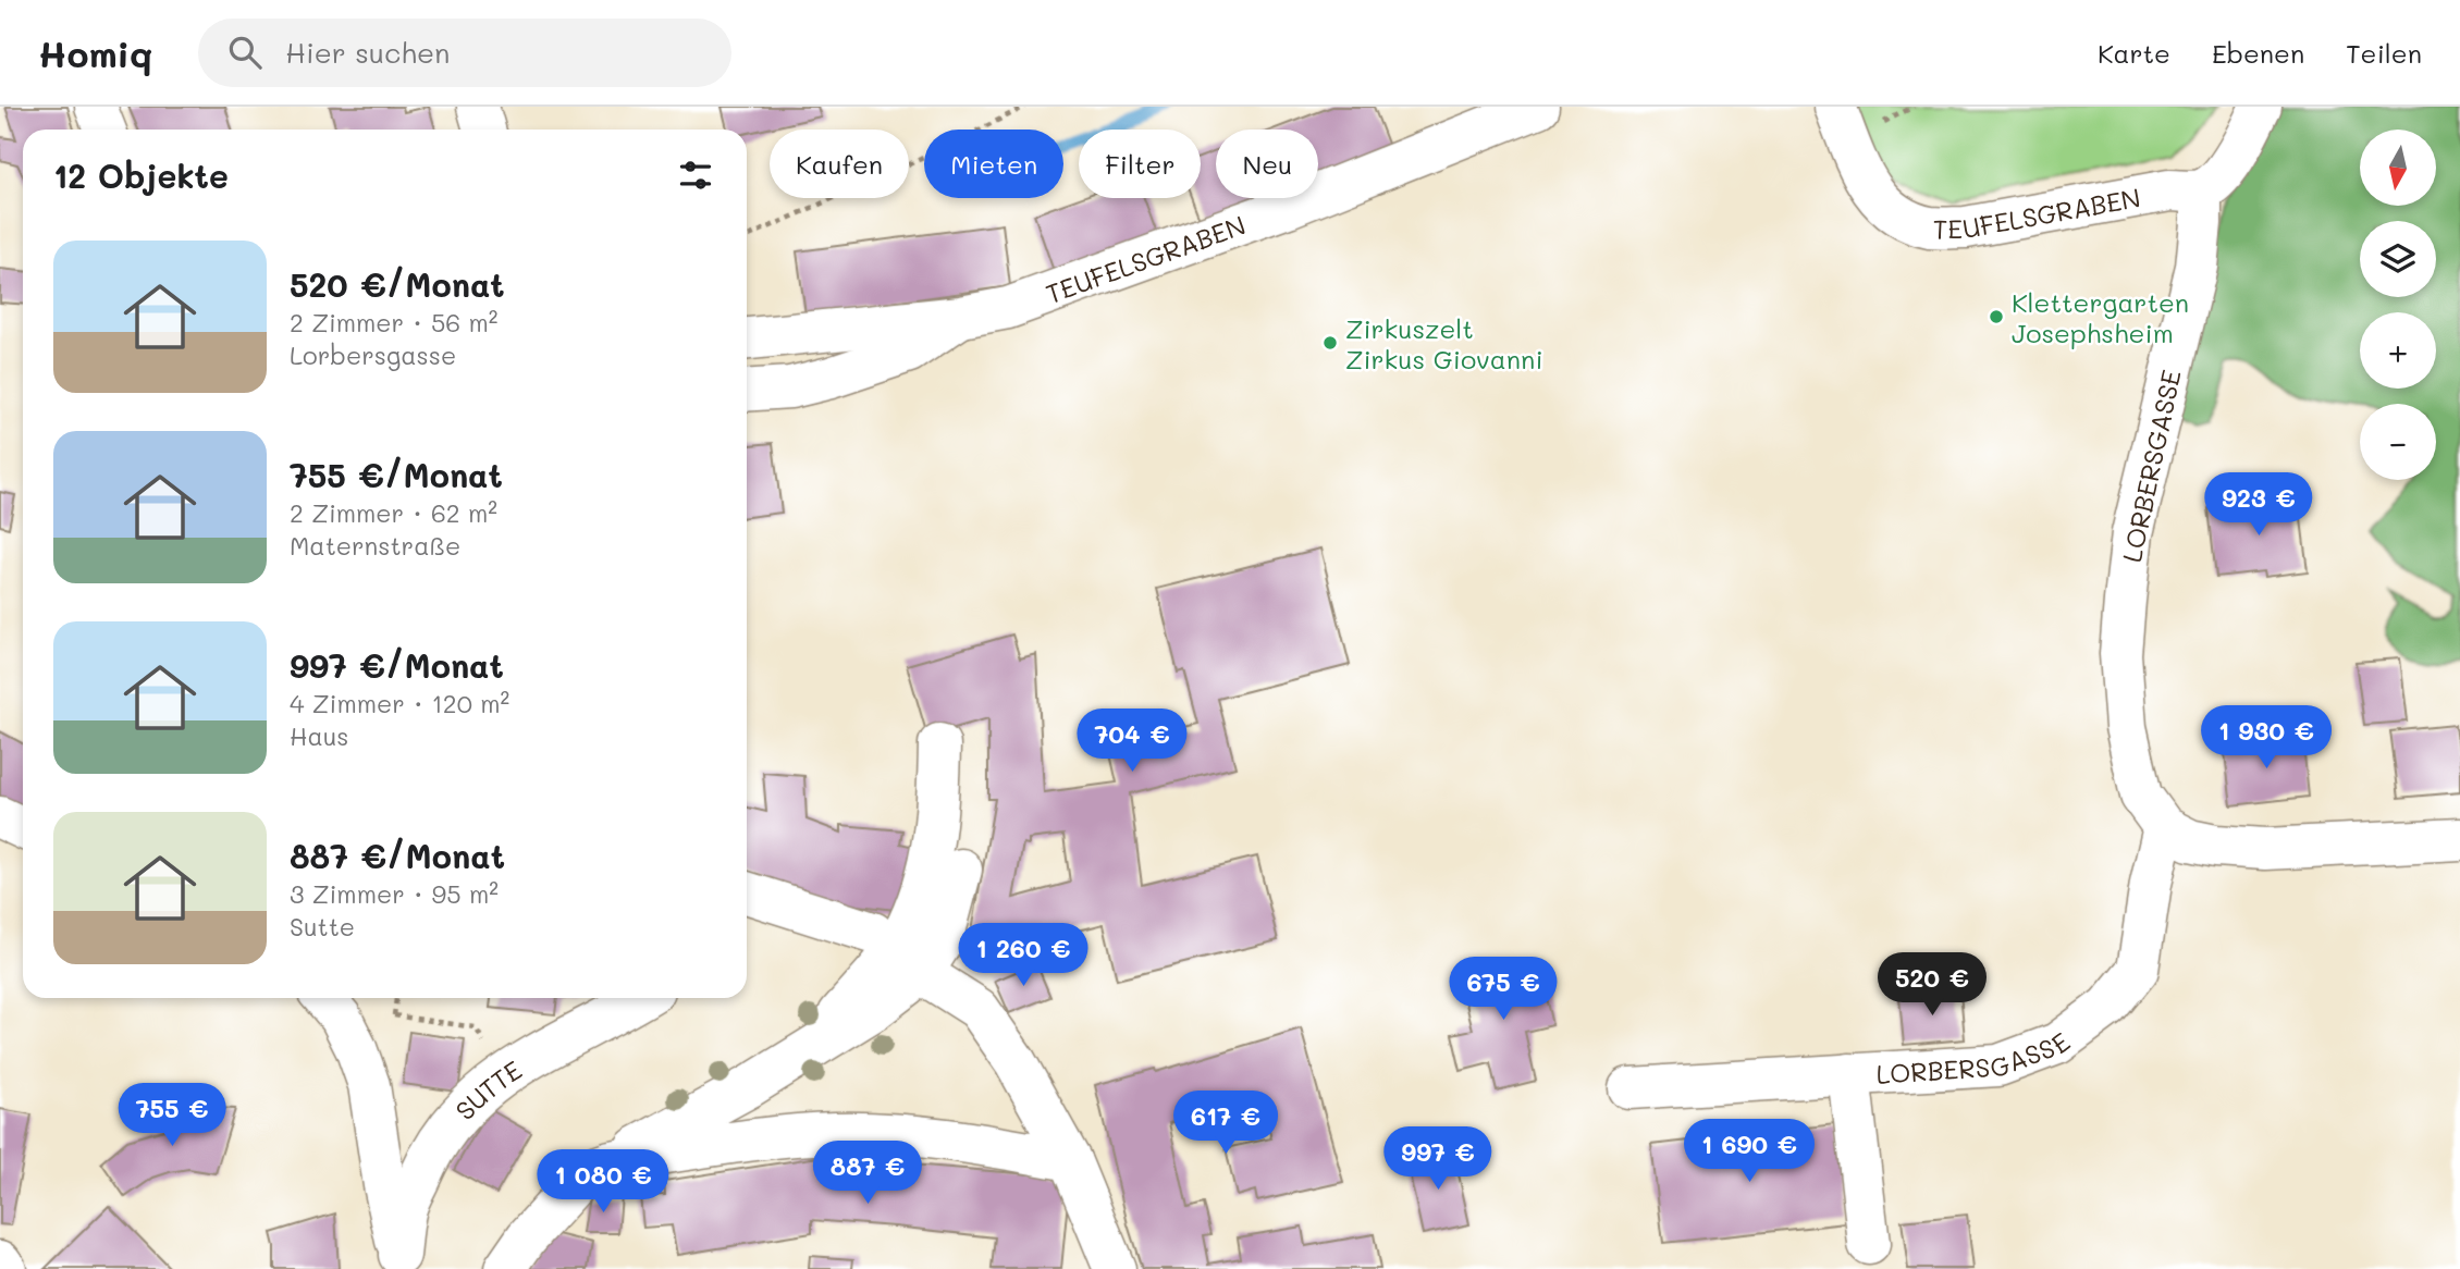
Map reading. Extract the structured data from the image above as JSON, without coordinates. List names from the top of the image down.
{
  "streets": {
    "street": ["TEUFELSGRABEN", "LORBERSGASSE", "SUTTE"]
  },
  "crossings": [
    ["TEUFELSGRABEN", "LORBERSGASSE"]
  ],
  "places": ["Klettergarten Josephsheim", "Zirkuszelt Zirkus Giovanni"],
  "north": "bottom",
  "page": {
    "header": "Homiq",
    "search": "Hier suchen",
    "nav": ["Karte", "Ebenen", "Teilen"],
    "map_buttons": ["+", "−"],
    "chip": [
      "Kaufen",
      "Mieten",
      "Filter",
      "Neu"
    ],
    "heading": "12 Objekte",
    "list": [
      {
        "name": "520 €/Monat",
        "note": "2 Zimmer · 56 m² · Lorbersgasse"
      },
      {
        "name": "755 €/Monat",
        "note": "2 Zimmer · 62 m² · Maternstraße"
      },
      {
        "name": "997 €/Monat",
        "note": "4 Zimmer · 120 m² · Haus"
      },
      {
        "name": "887 €/Monat",
        "note": "3 Zimmer · 95 m² · Sutte"
      }
    ],
    "price": [
      "923 €",
      "1 930 €",
      "704 €",
      "1 260 €",
      "520 €",
      "675 €",
      "755 €",
      "617 €",
      "1 690 €",
      "997 €",
      "887 €",
      "1 080 €"
    ]
  }
}
